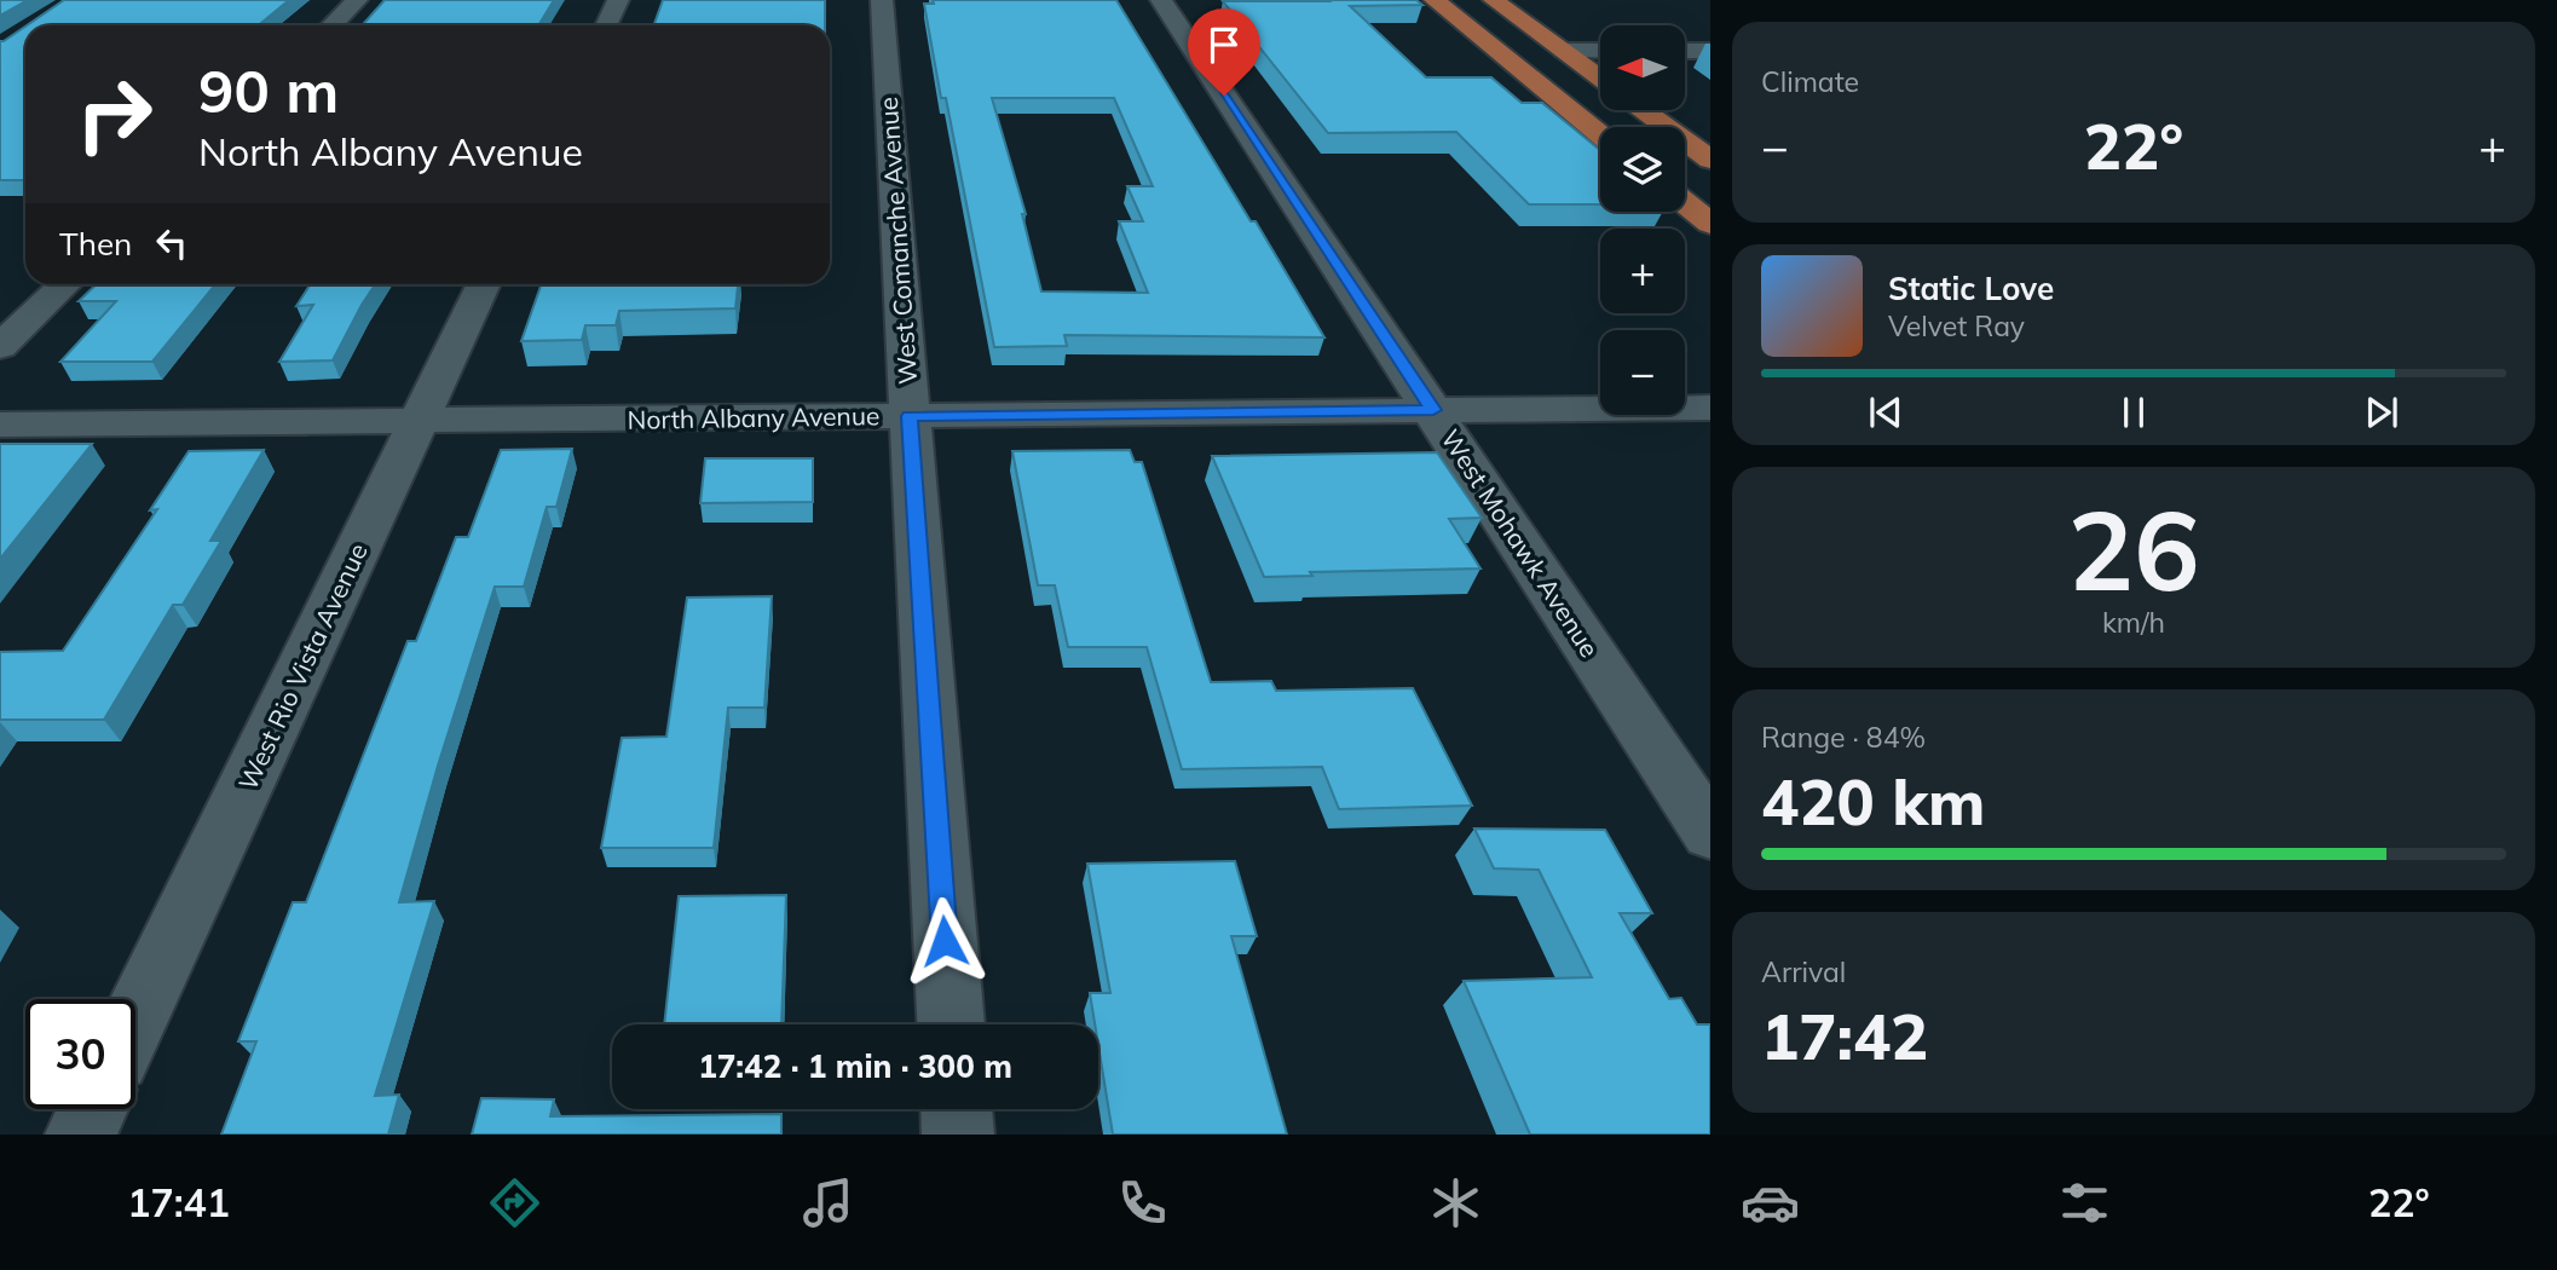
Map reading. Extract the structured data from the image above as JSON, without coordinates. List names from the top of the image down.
{
  "streets": {
    "street": [
      "West Comanche Avenue",
      "North Albany Avenue",
      "West Mohawk Avenue",
      "West Rio Vista Avenue"
    ]
  },
  "crossings": [
    ["West Comanche Avenue", "North Albany Avenue"],
    ["North Albany Avenue", "West Mohawk Avenue"],
    ["North Albany Avenue", "West Rio Vista Avenue"]
  ],
  "north": "left",
  "page": {
    "tile": [
      "Climate",
      ["26", "km/h"],
      ["Range · 84%", "420 km"],
      ["Arrival", "17:42"]
    ],
    "map_buttons": ["+", "−"],
    "turn": ["90 m", "North Albany Avenue"],
    "heat": ["−", "22°", "+"],
    "then": "Then",
    "song": ["Static Love", "Velvet Ray"],
    "limit": "30",
    "trip": "17:42 · 1 min · 300 m",
    "tabs": ["17:41", "22°"]
  }
}
